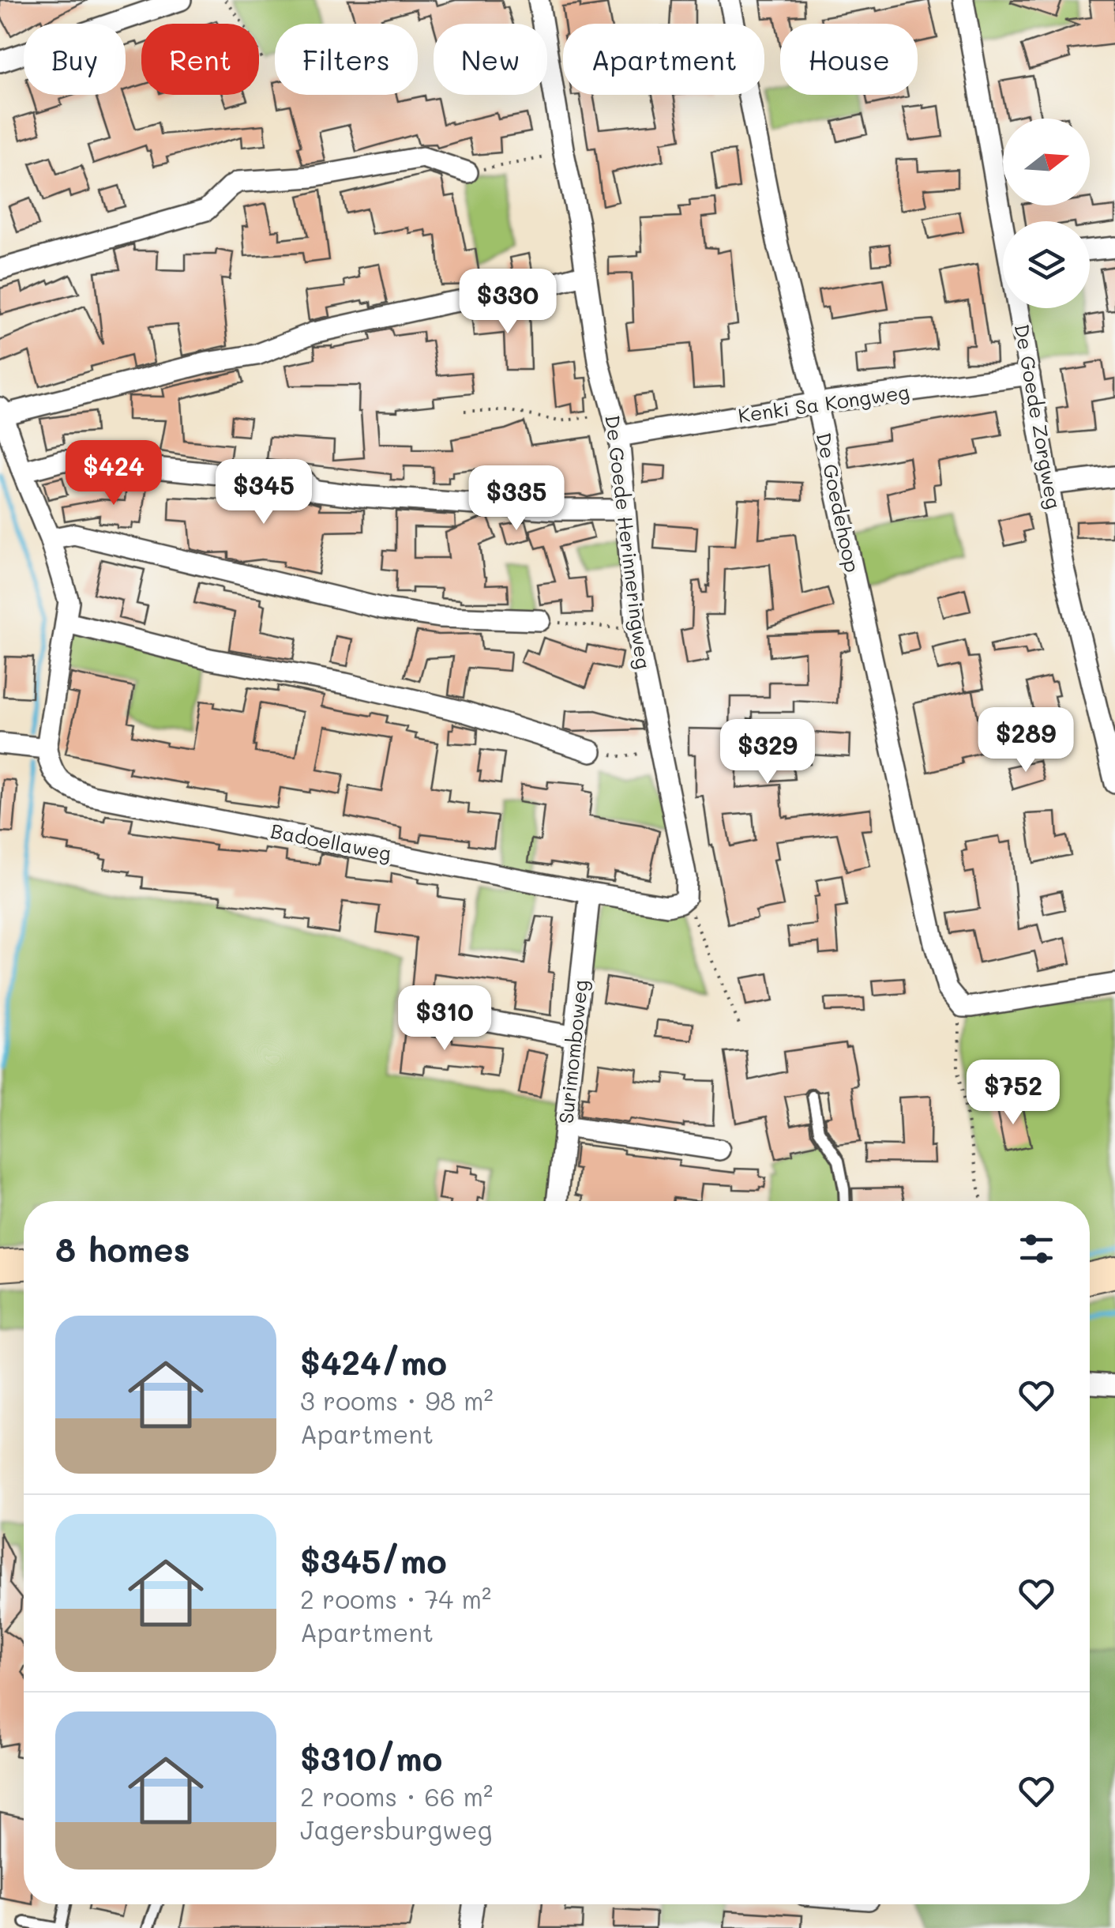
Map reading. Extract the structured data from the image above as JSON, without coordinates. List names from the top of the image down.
{
  "streets": {
    "street": [
      "Kenki Sa Kongweg",
      "De Goede Zorgweg",
      "De Goedehoop",
      "De Goede Herinneringweg",
      "Badoellaweg",
      "Surimomboweg"
    ]
  },
  "crossings": [
    ["Kenki Sa Kongweg", "De Goede Zorgweg"],
    ["Kenki Sa Kongweg", "De Goedehoop"],
    ["Kenki Sa Kongweg", "De Goede Herinneringweg"],
    ["De Goede Herinneringweg", "Badoellaweg"],
    ["Badoellaweg", "Surimomboweg"]
  ],
  "north": "right",
  "page": {
    "chip": [
      "Buy",
      "Rent",
      "Filters",
      "New",
      "Apartment",
      "House"
    ],
    "price": [
      "$330",
      "$424",
      "$345",
      "$335",
      "$289",
      "$329",
      "$310",
      "$752"
    ],
    "heading": "8 homes",
    "list": [
      {
        "name": "$424/mo",
        "note": "3 rooms · 98 m² · Apartment"
      },
      {
        "name": "$345/mo",
        "note": "2 rooms · 74 m² · Apartment"
      },
      {
        "name": "$310/mo",
        "note": "2 rooms · 66 m² · Jagersburgweg"
      }
    ]
  }
}
